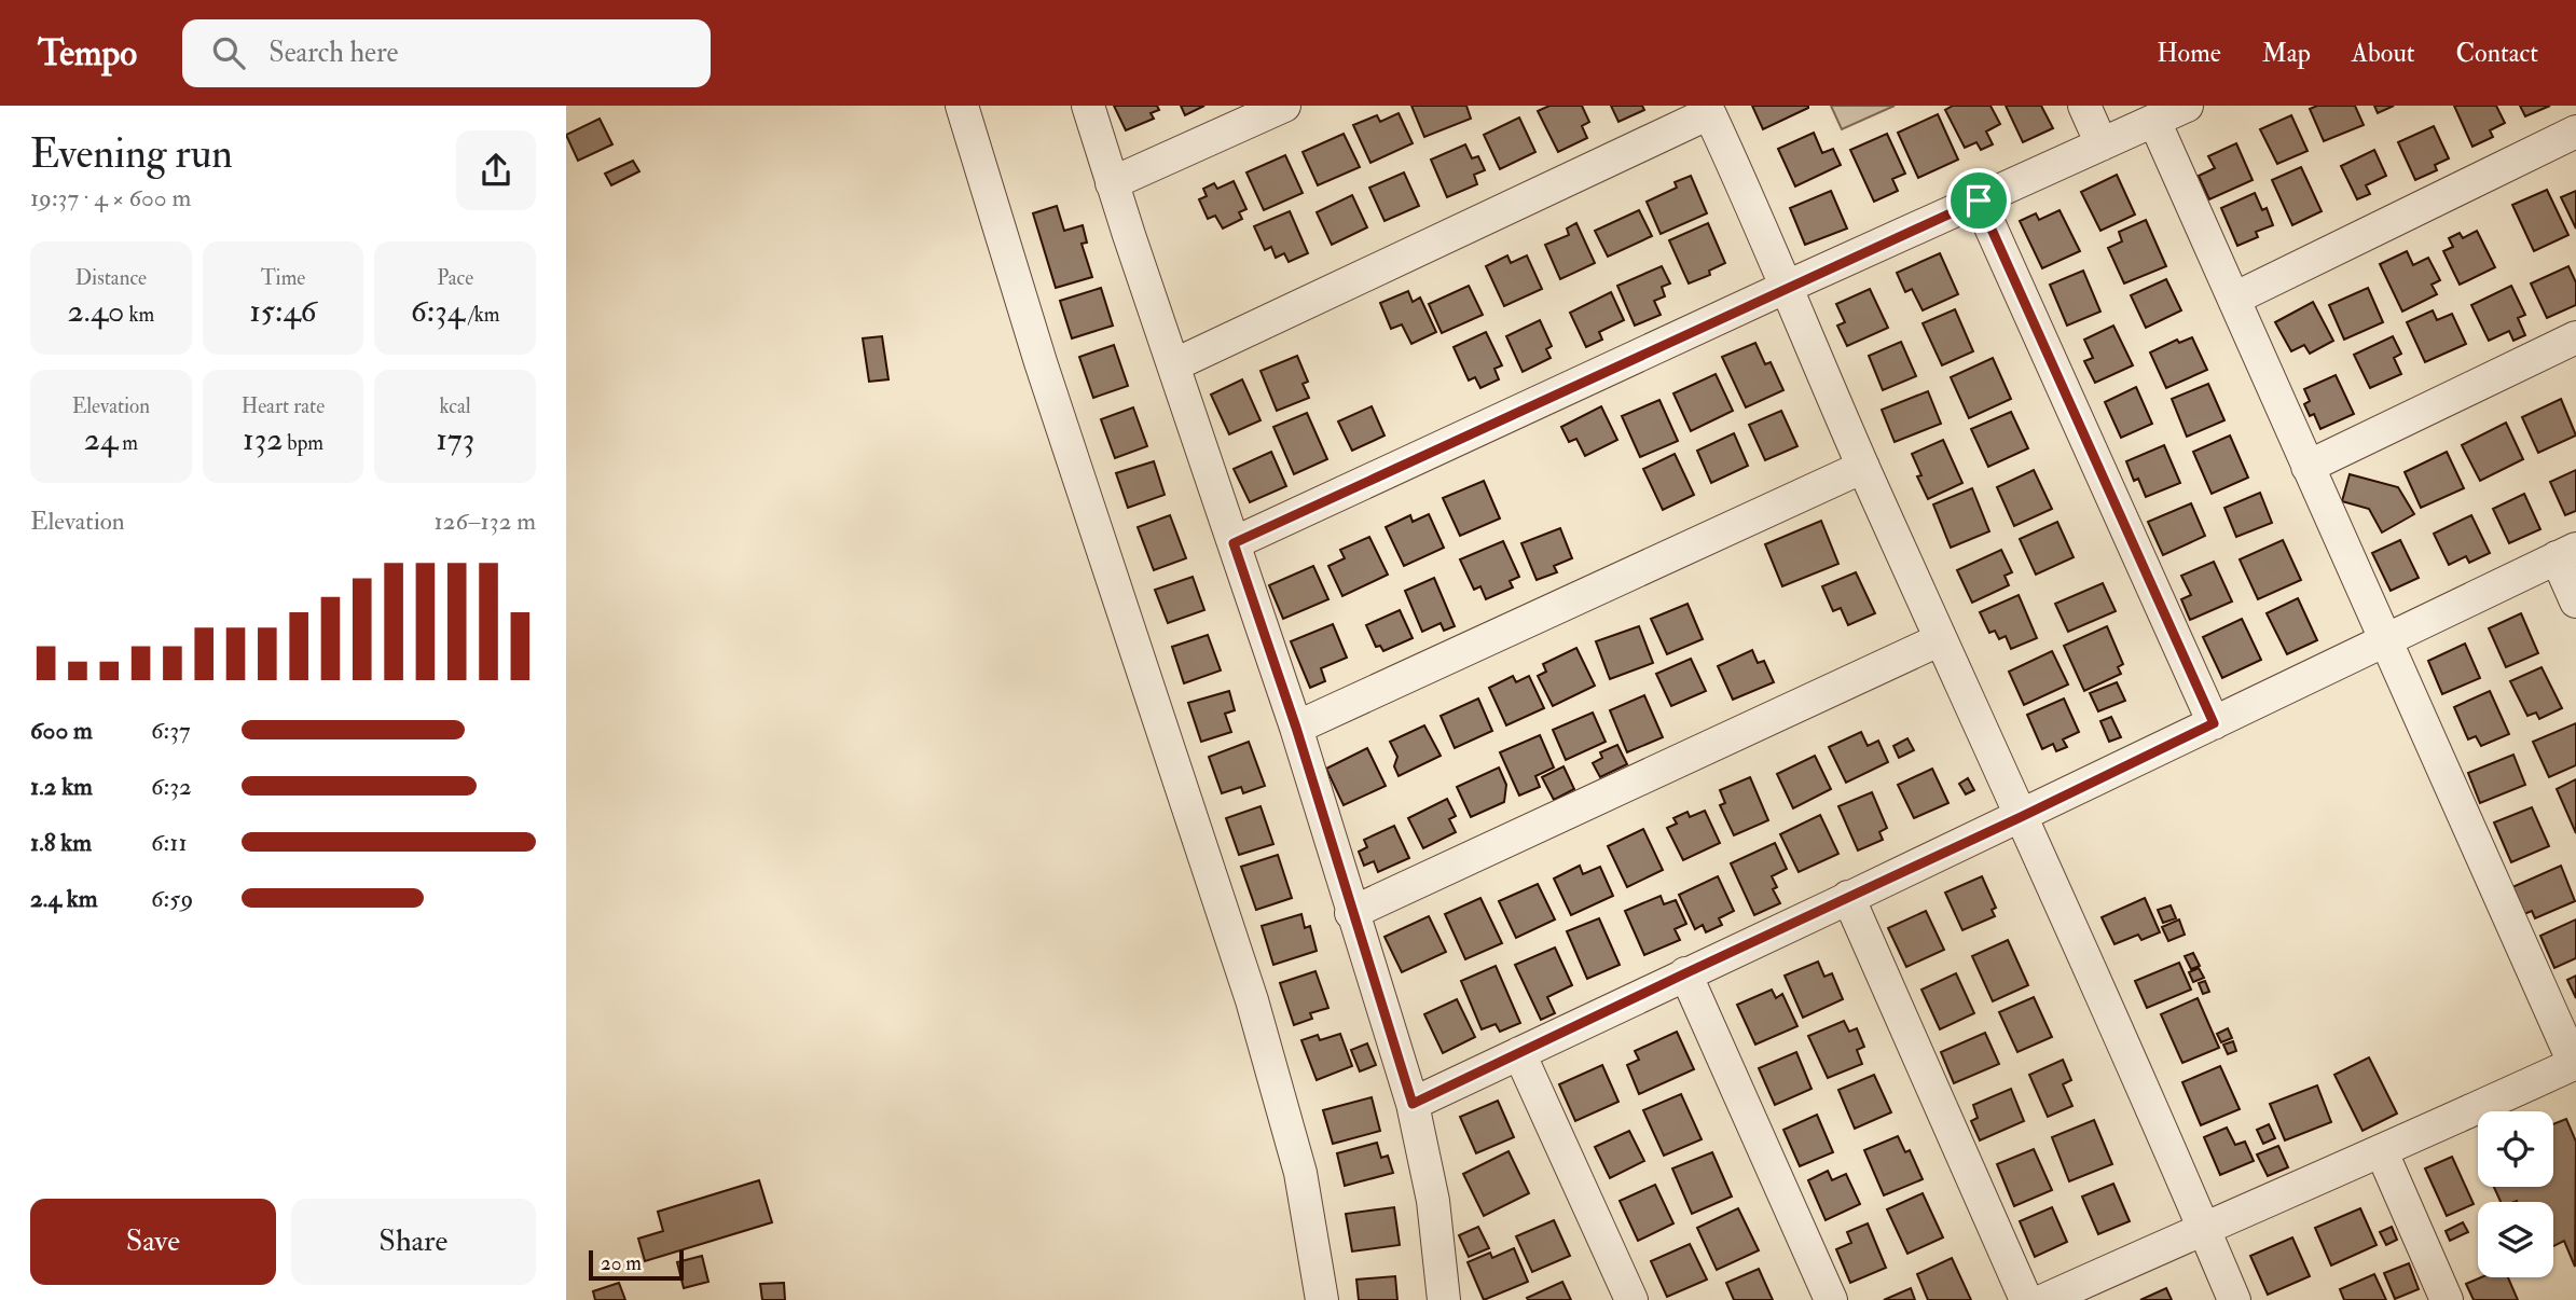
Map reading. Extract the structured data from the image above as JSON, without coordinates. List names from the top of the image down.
{
  "scale_bar": "20 m",
  "page": {
    "header": "Tempo",
    "search": "Search here",
    "nav": [
      "Home",
      "Map",
      "About",
      "Contact"
    ],
    "heading": ["Evening run", "19:37 · 4 × 600 m"],
    "stats": [
      ["Distance", "2.40 km"],
      ["Time", "15:46"],
      ["Pace", "6:34 /km"],
      ["Elevation", "24 m"],
      ["Heart rate", "132 bpm"],
      ["kcal", "173"]
    ],
    "chart": ["Elevation", "126–132 m"],
    "list": [
      {
        "name": "600 m",
        "note": "6:37"
      },
      {
        "name": "1.2 km",
        "note": "6:32"
      },
      {
        "name": "1.8 km",
        "note": "6:11"
      },
      {
        "name": "2.4 km",
        "note": "6:59"
      }
    ],
    "buttons": ["Save", "Share"],
    "scale": "20 m"
  }
}
